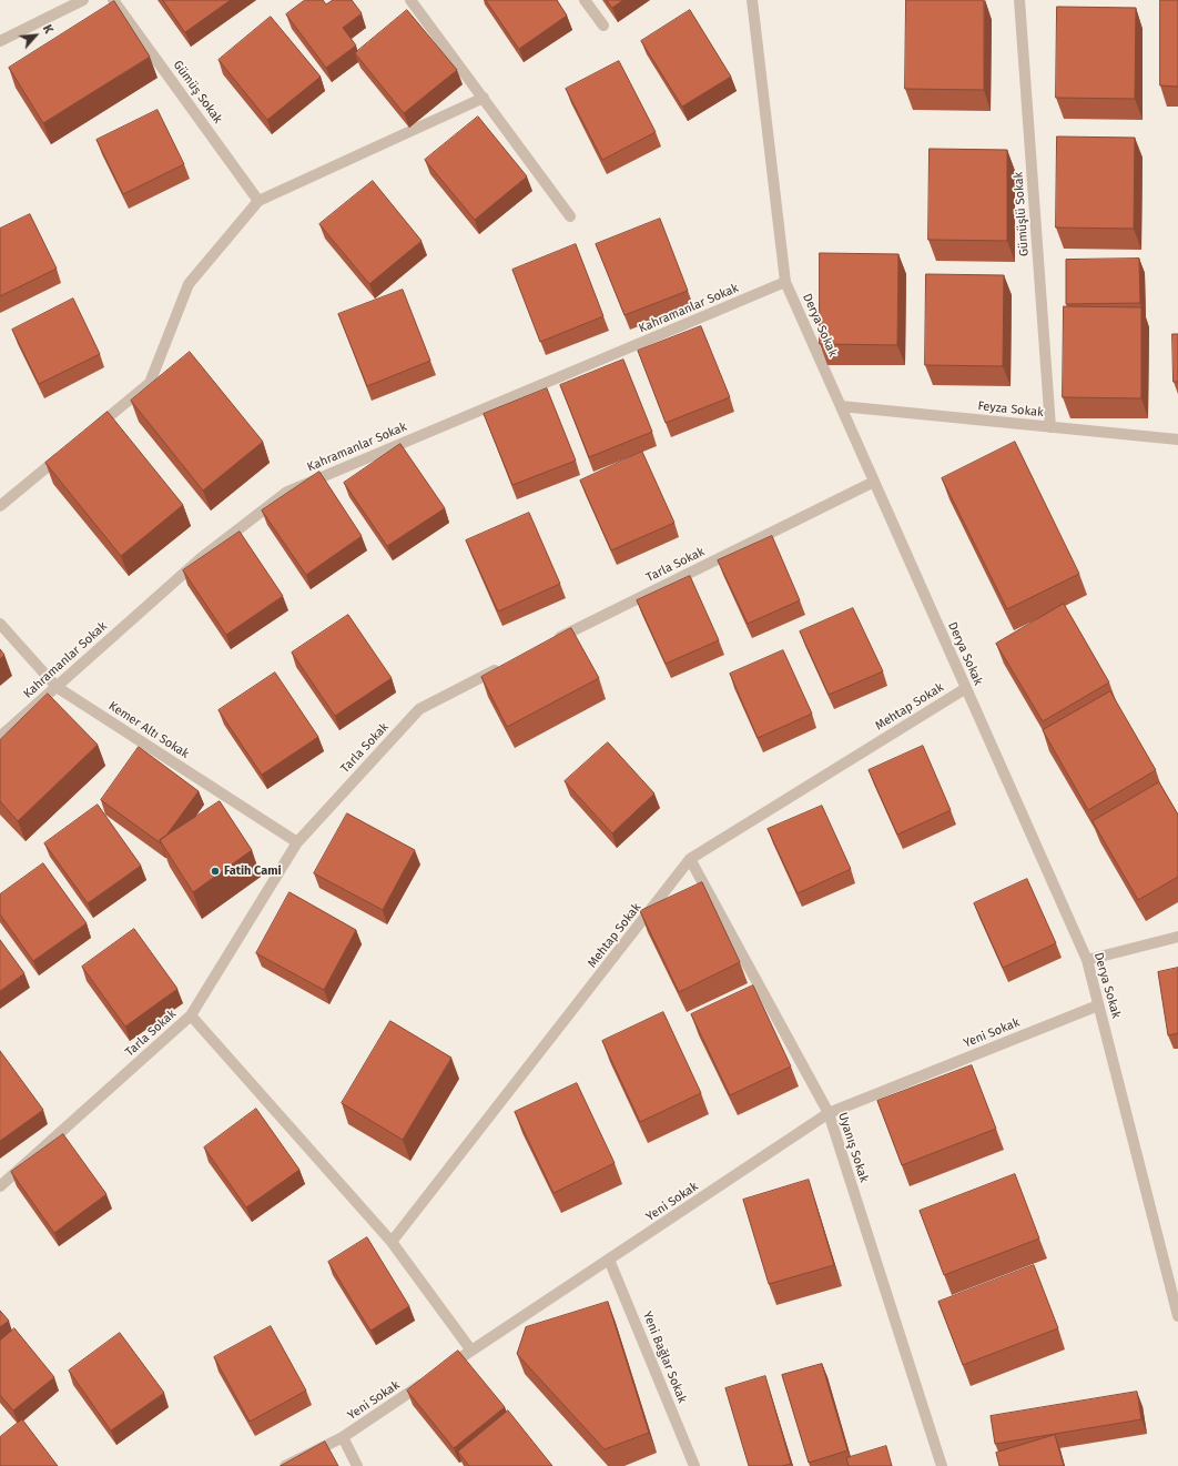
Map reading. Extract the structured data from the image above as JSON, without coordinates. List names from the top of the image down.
{
  "streets": {
    "street": [
      "Gümüş Sokak",
      "Gümüşlü Sokak",
      "Kahramanlar Sokak",
      "Derya Sokak",
      "Feyza Sokak",
      "Tarla Sokak",
      "Mehtap Sokak",
      "Kemer Altı Sokak",
      "Yeni Sokak",
      "Uyanış Sokak",
      "Yeni Bağlar Sokak"
    ]
  },
  "crossings": [
    ["Gümüşlü Sokak", "Feyza Sokak"],
    ["Kahramanlar Sokak", "Derya Sokak"],
    ["Kahramanlar Sokak", "Kemer Altı Sokak"],
    ["Derya Sokak", "Feyza Sokak"],
    ["Derya Sokak", "Tarla Sokak"],
    ["Derya Sokak", "Mehtap Sokak"],
    ["Derya Sokak", "Yeni Sokak"],
    ["Tarla Sokak", "Kemer Altı Sokak"],
    ["Mehtap Sokak", "Uyanış Sokak"],
    ["Yeni Sokak", "Uyanış Sokak"],
    ["Yeni Sokak", "Yeni Bağlar Sokak"]
  ],
  "places": ["Fatih Cami"],
  "north": "top right"
}
